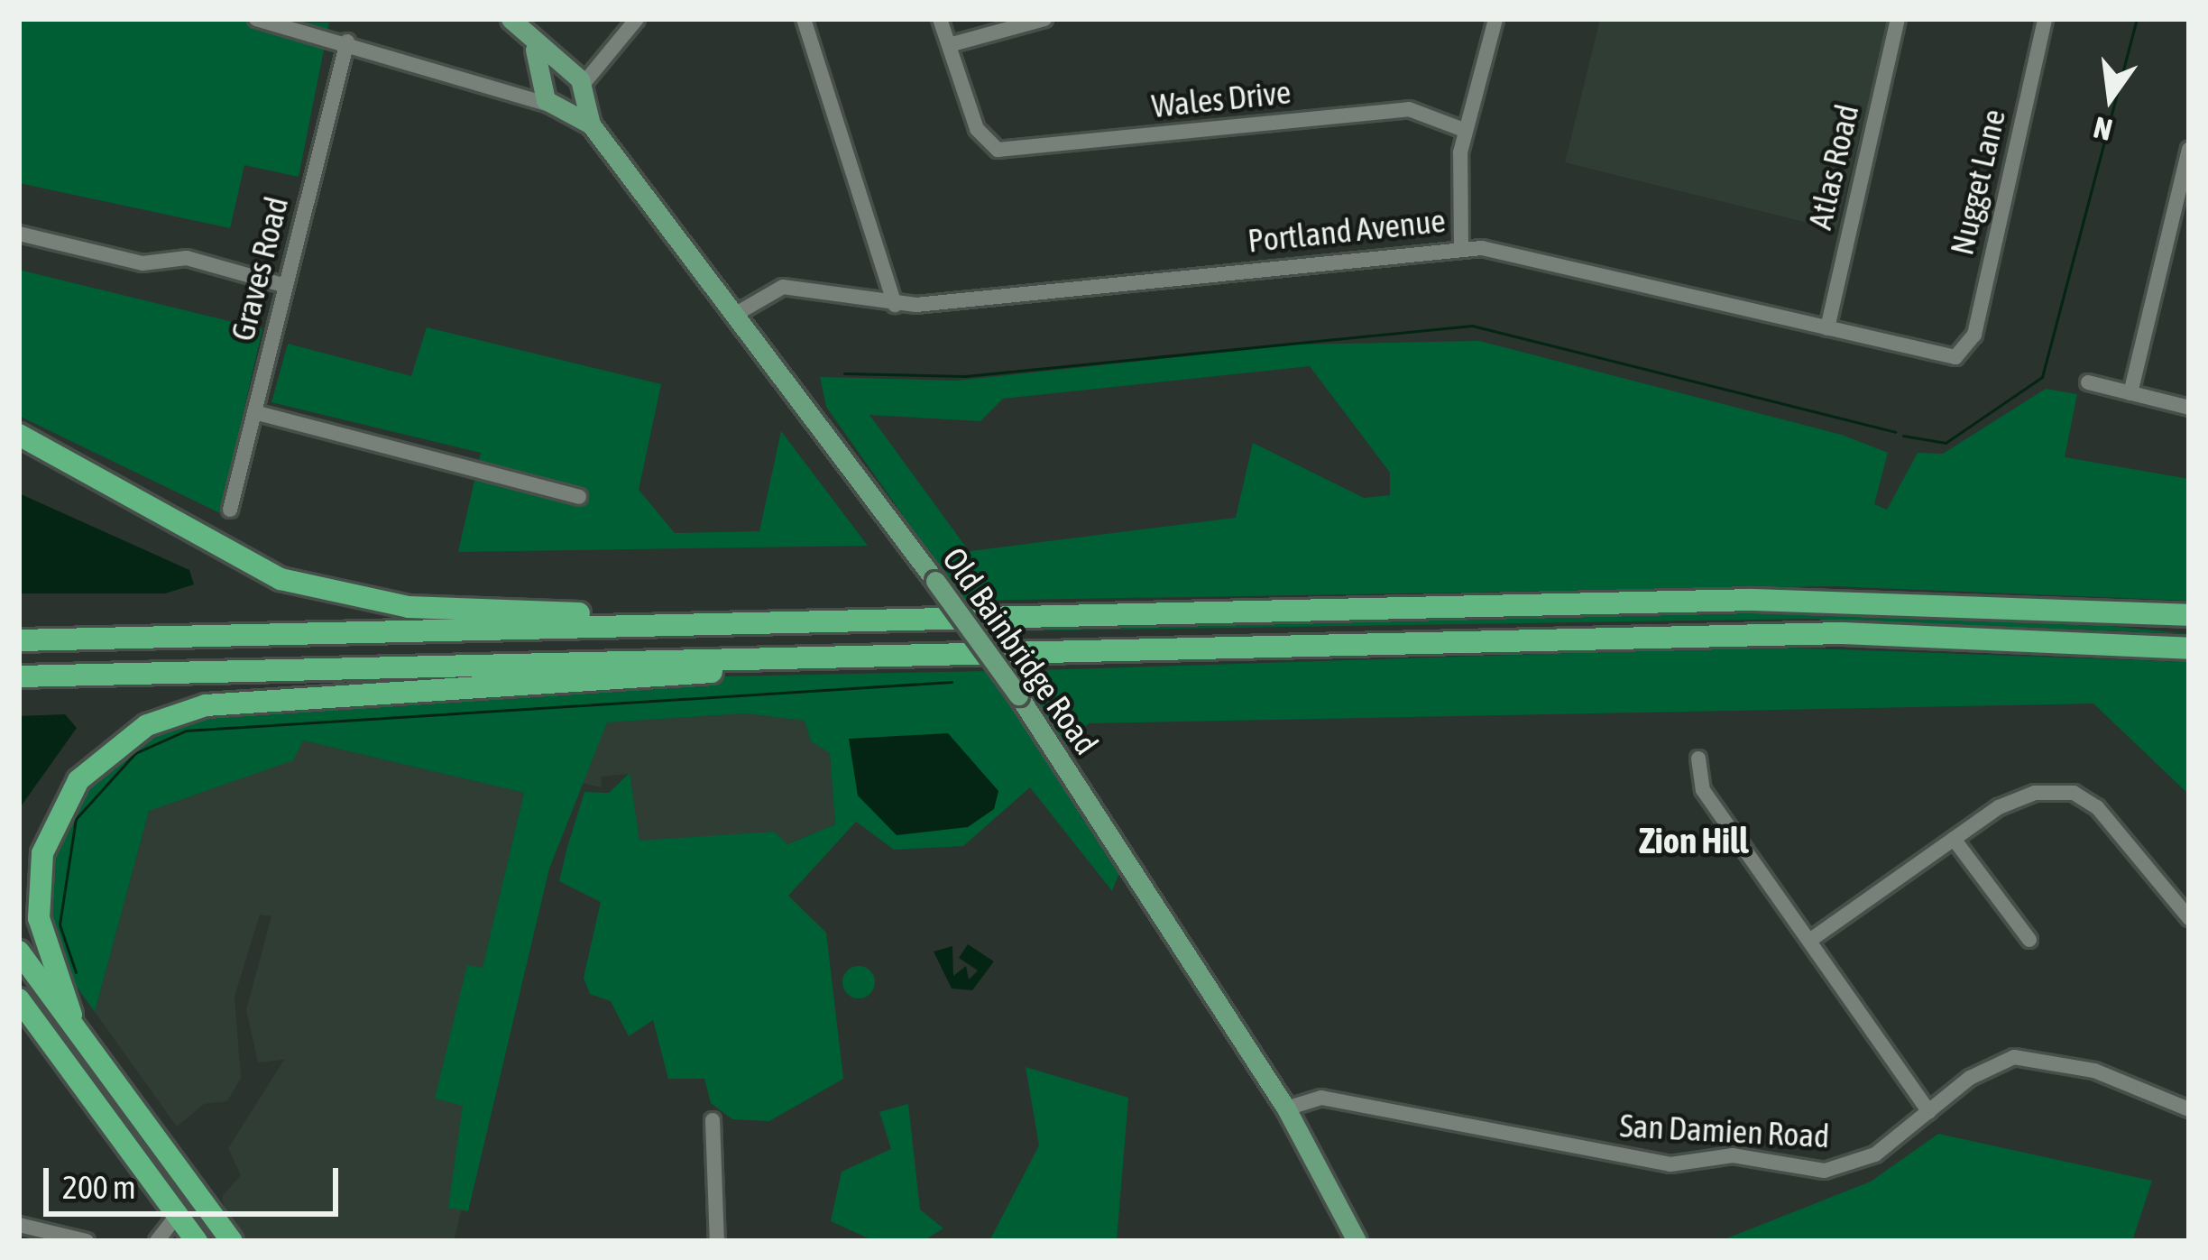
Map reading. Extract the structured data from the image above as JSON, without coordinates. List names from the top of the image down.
{
  "streets": {
    "main road": ["Old Bainbridge Road"],
    "street": [
      "Wales Drive",
      "Atlas Road",
      "Nugget Lane",
      "Portland Avenue",
      "Graves Road",
      "San Damien Road"
    ]
  },
  "crossings": [
    ["Atlas Road", "Portland Avenue"],
    ["Nugget Lane", "Portland Avenue"],
    ["Portland Avenue", "Old Bainbridge Road"],
    ["Old Bainbridge Road", "San Damien Road"]
  ],
  "districts": ["Zion Hill"],
  "scale_bar": "200 m",
  "north": "bottom"
}
